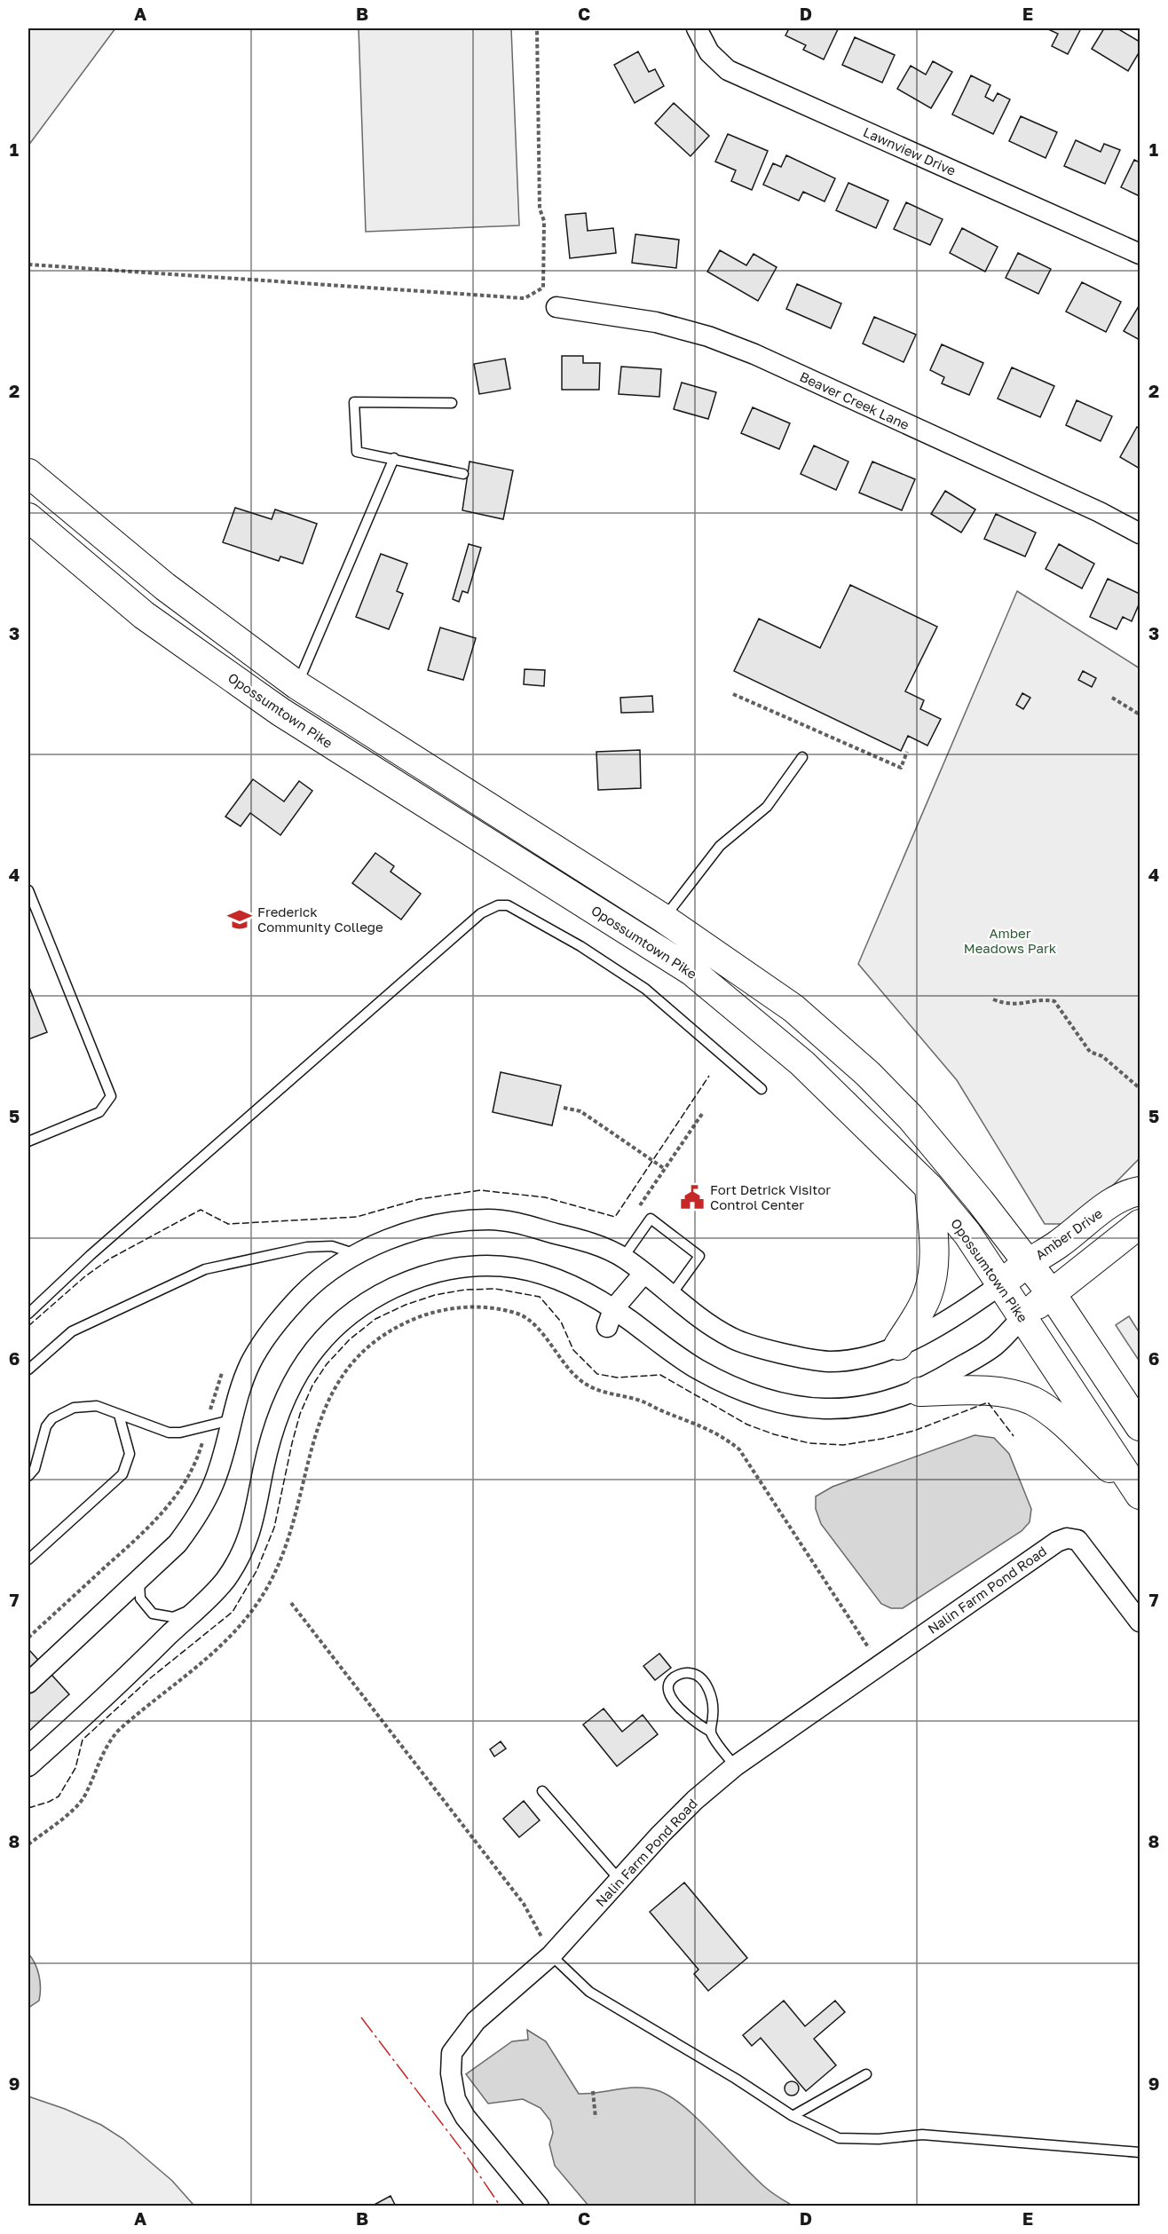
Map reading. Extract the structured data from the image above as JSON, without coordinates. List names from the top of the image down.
{
  "streets": {
    "main road": ["Opossumtown Pike", "Amber Drive"],
    "street": ["Lawnview Drive", "Beaver Creek Lane", "Nalin Farm Pond Road"]
  },
  "crossings": [
    ["Opossumtown Pike", "Amber Drive"]
  ],
  "parks": ["Amber Meadows Park"],
  "places": {
    "school or university": ["Frederick Community College"],
    "public building": ["Fort Detrick Visitor Control Center"]
  },
  "grid": {
    "columns": [
      "A",
      "B",
      "C",
      "D",
      "E"
    ],
    "rows": [
      "1",
      "2",
      "3",
      "4",
      "5",
      "6",
      "7",
      "8",
      "9"
    ]
  }
}
